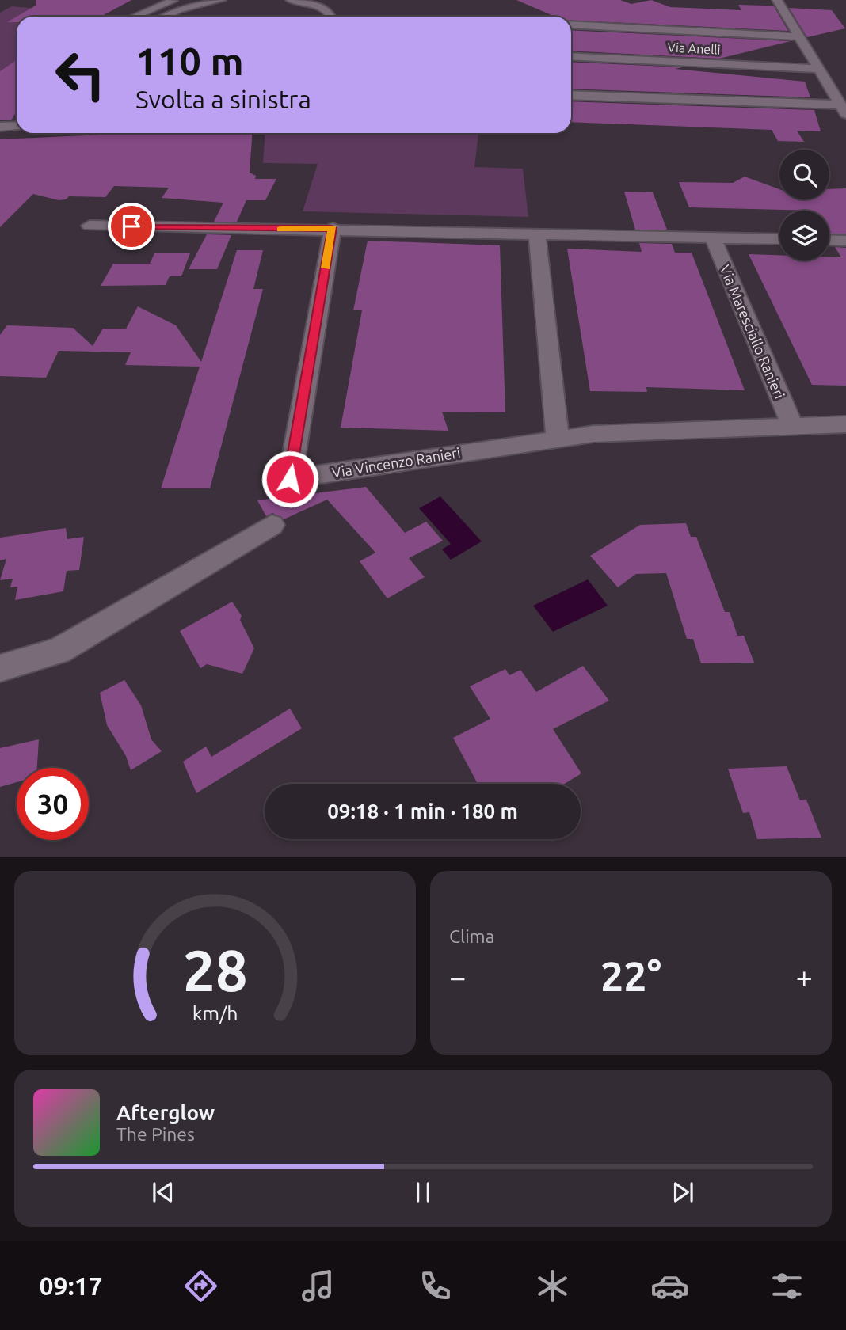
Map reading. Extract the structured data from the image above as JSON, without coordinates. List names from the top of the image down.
{
  "streets": {
    "street": ["Via Anelli", "Via Maresciallo Ranieri", "Via Vincenzo Ranieri"]
  },
  "crossings": [
    ["Via Maresciallo Ranieri", "Via Vincenzo Ranieri"]
  ],
  "page": {
    "turn": ["110 m", "Svolta a sinistra"],
    "limit": "30",
    "trip": "09:18 · 1 min · 180 m",
    "tile": "Clima",
    "heat": ["−", "22°", "+"],
    "song": ["Afterglow", "The Pines"],
    "tabs": "09:17",
    "gauge": ["28", "km/h"]
  }
}
